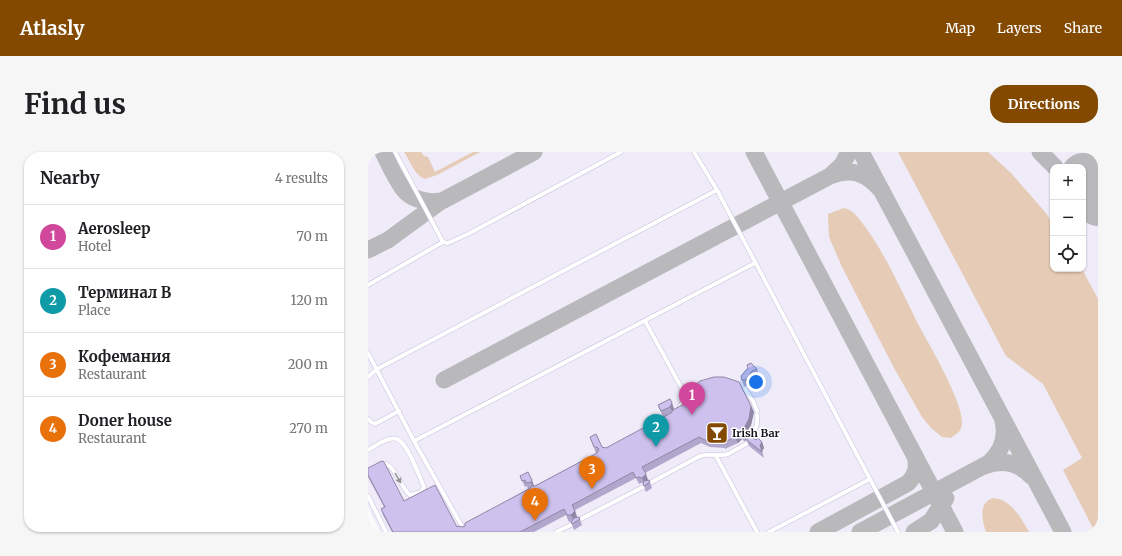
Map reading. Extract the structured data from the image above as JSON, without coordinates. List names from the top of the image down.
{
  "places": {
    "bar": ["Irish Bar"]
  },
  "page": {
    "header": "Atlasly",
    "nav": ["Map", "Layers", "Share"],
    "buttons": "Directions",
    "title": "Find us",
    "heading": ["Nearby", "4 results"],
    "map_buttons": ["+", "−"],
    "list": [
      {
        "mark": "1",
        "name": "Aerosleep",
        "note": "Hotel",
        "value": "70 m"
      },
      {
        "mark": "2",
        "name": "Терминал B",
        "note": "Place",
        "value": "120 m"
      },
      {
        "mark": "3",
        "name": "Кофемания",
        "note": "Restaurant",
        "value": "200 m"
      },
      {
        "mark": "4",
        "name": "Doner house",
        "note": "Restaurant",
        "value": "270 m"
      }
    ],
    "pins": [
      "1",
      "2",
      "3",
      "4"
    ]
  }
}
